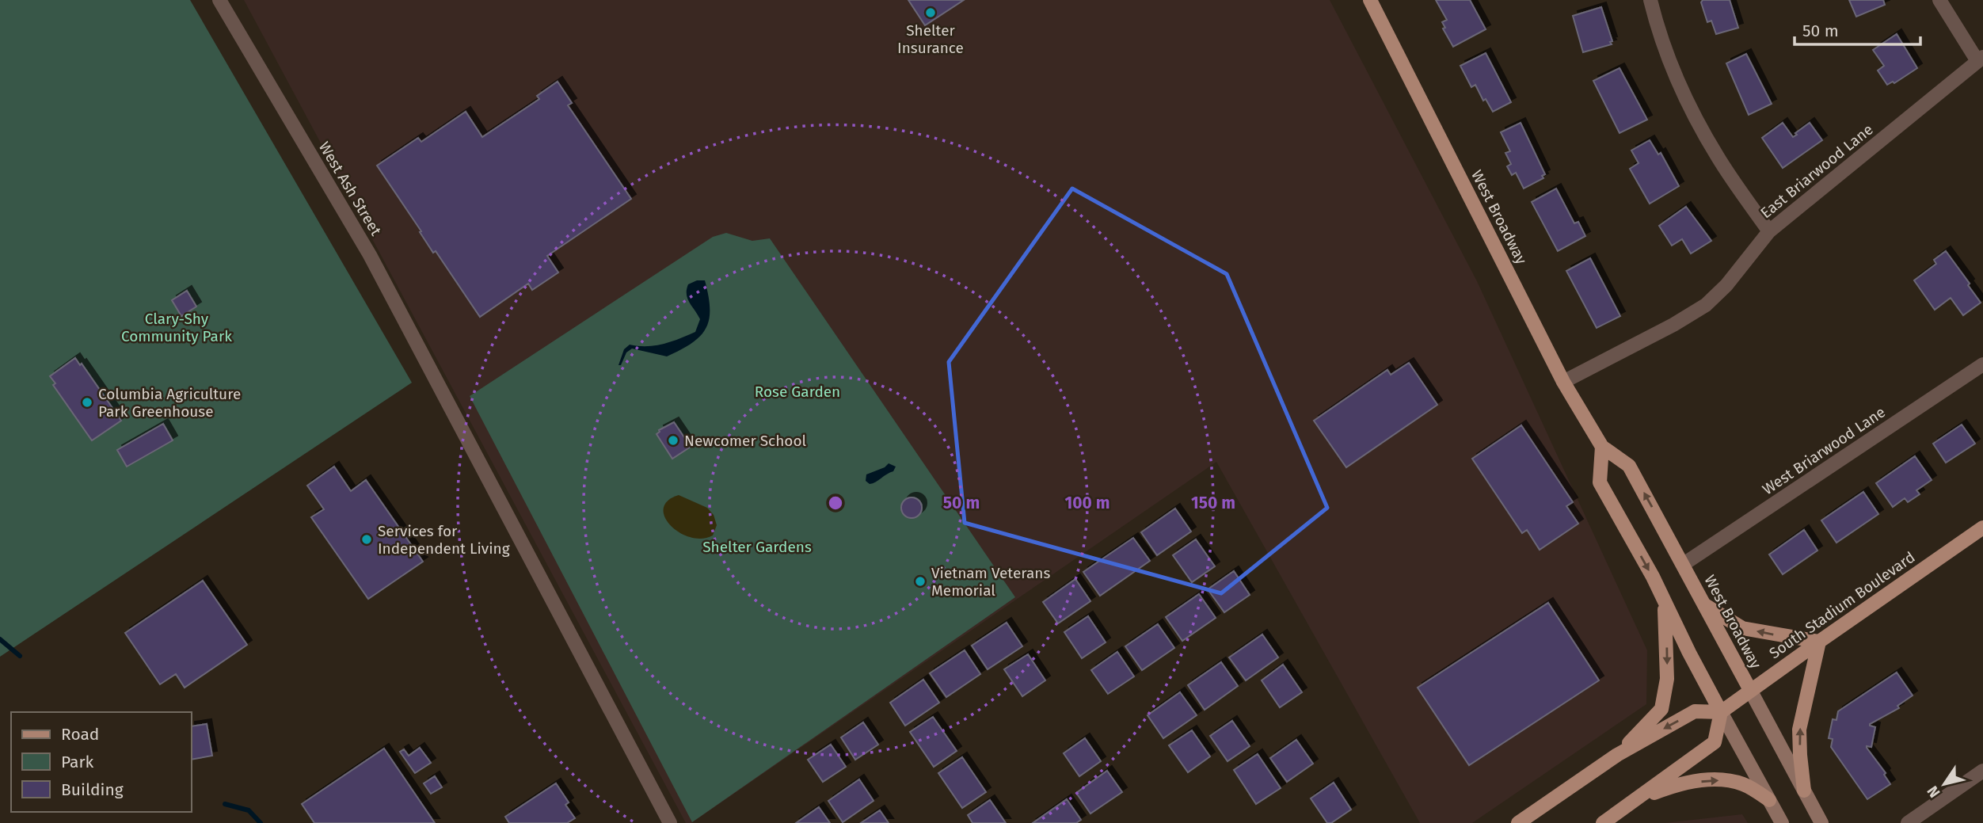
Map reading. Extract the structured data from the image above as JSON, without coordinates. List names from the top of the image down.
{
  "streets": {
    "main road": ["West Broadway", "South Stadium Boulevard"],
    "street": ["East Briarwood Lane", "West Ash Street", "West Briarwood Lane"]
  },
  "crossings": [
    ["East Briarwood Lane", "West Broadway"],
    ["West Broadway", "West Briarwood Lane"],
    ["West Broadway", "South Stadium Boulevard"]
  ],
  "parks": ["Clary-Shy Community Park", "Rose Garden", "Shelter Gardens"],
  "places": [
    "Shelter Insurance",
    "Columbia Agriculture Park Greenhouse",
    "Newcomer School",
    "Services for Independent Living",
    "Vietnam Veterans Memorial"
  ],
  "legend": ["Road", "Park", "Building"],
  "scale_bar": "50 m",
  "north": "bottom left",
  "rings": ["50 m", "100 m", "150 m"]
}
